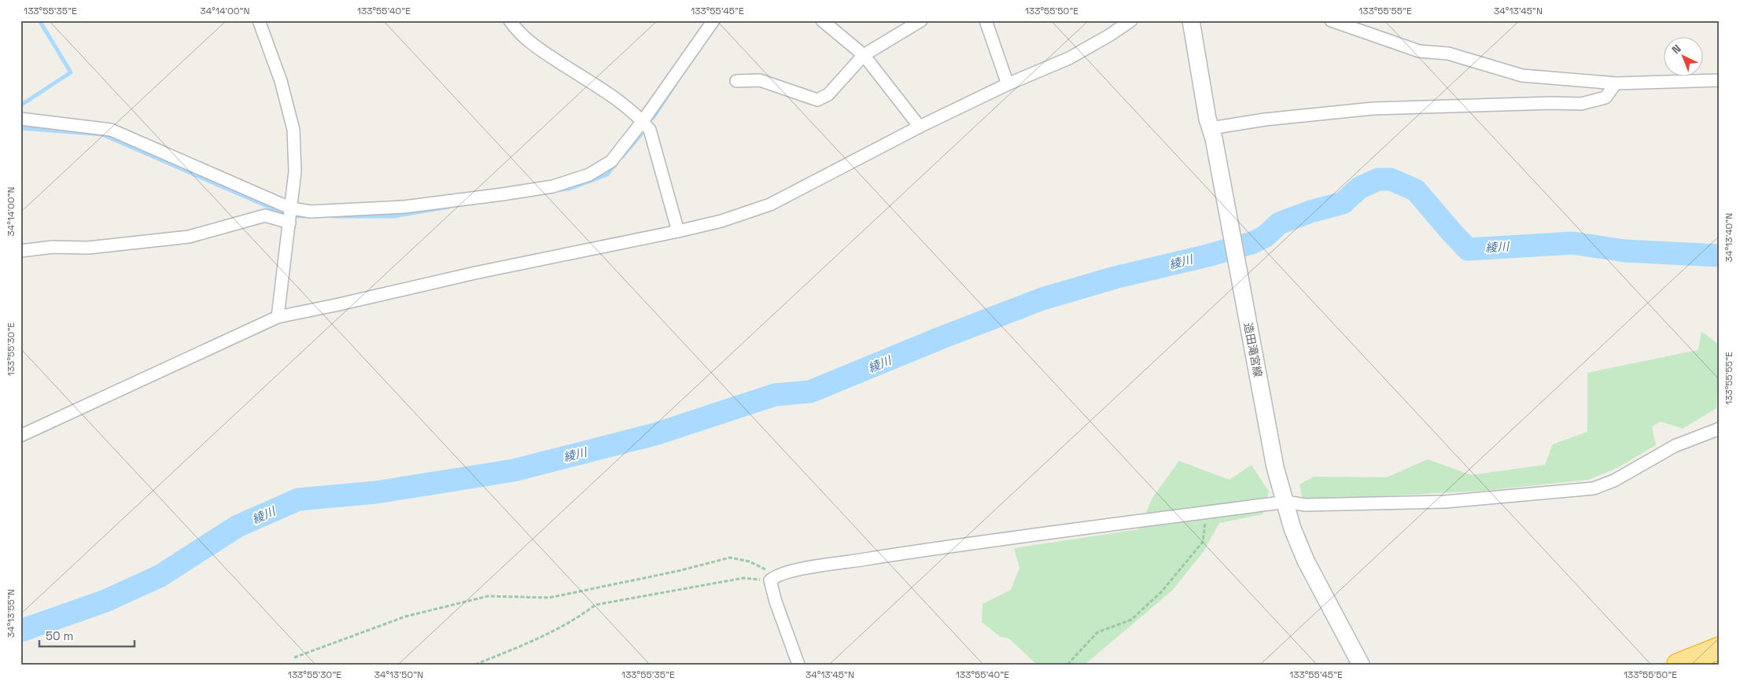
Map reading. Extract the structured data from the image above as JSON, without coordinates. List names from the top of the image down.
{
  "streets": {
    "main road": ["造田滝宮線"]
  },
  "water": ["綾川"],
  "scale_bar": "50 m",
  "north": "top left",
  "coordinates": [
    "133°55'35\"E",
    "34°14'00\"N",
    "133°55'40\"E",
    "133°55'45\"E",
    "133°55'50\"E",
    "133°55'55\"E",
    "34°13'45\"N",
    "34°13'40\"N",
    "133°55'30\"E",
    "34°13'55\"N",
    "34°13'50\"N"
  ]
}
